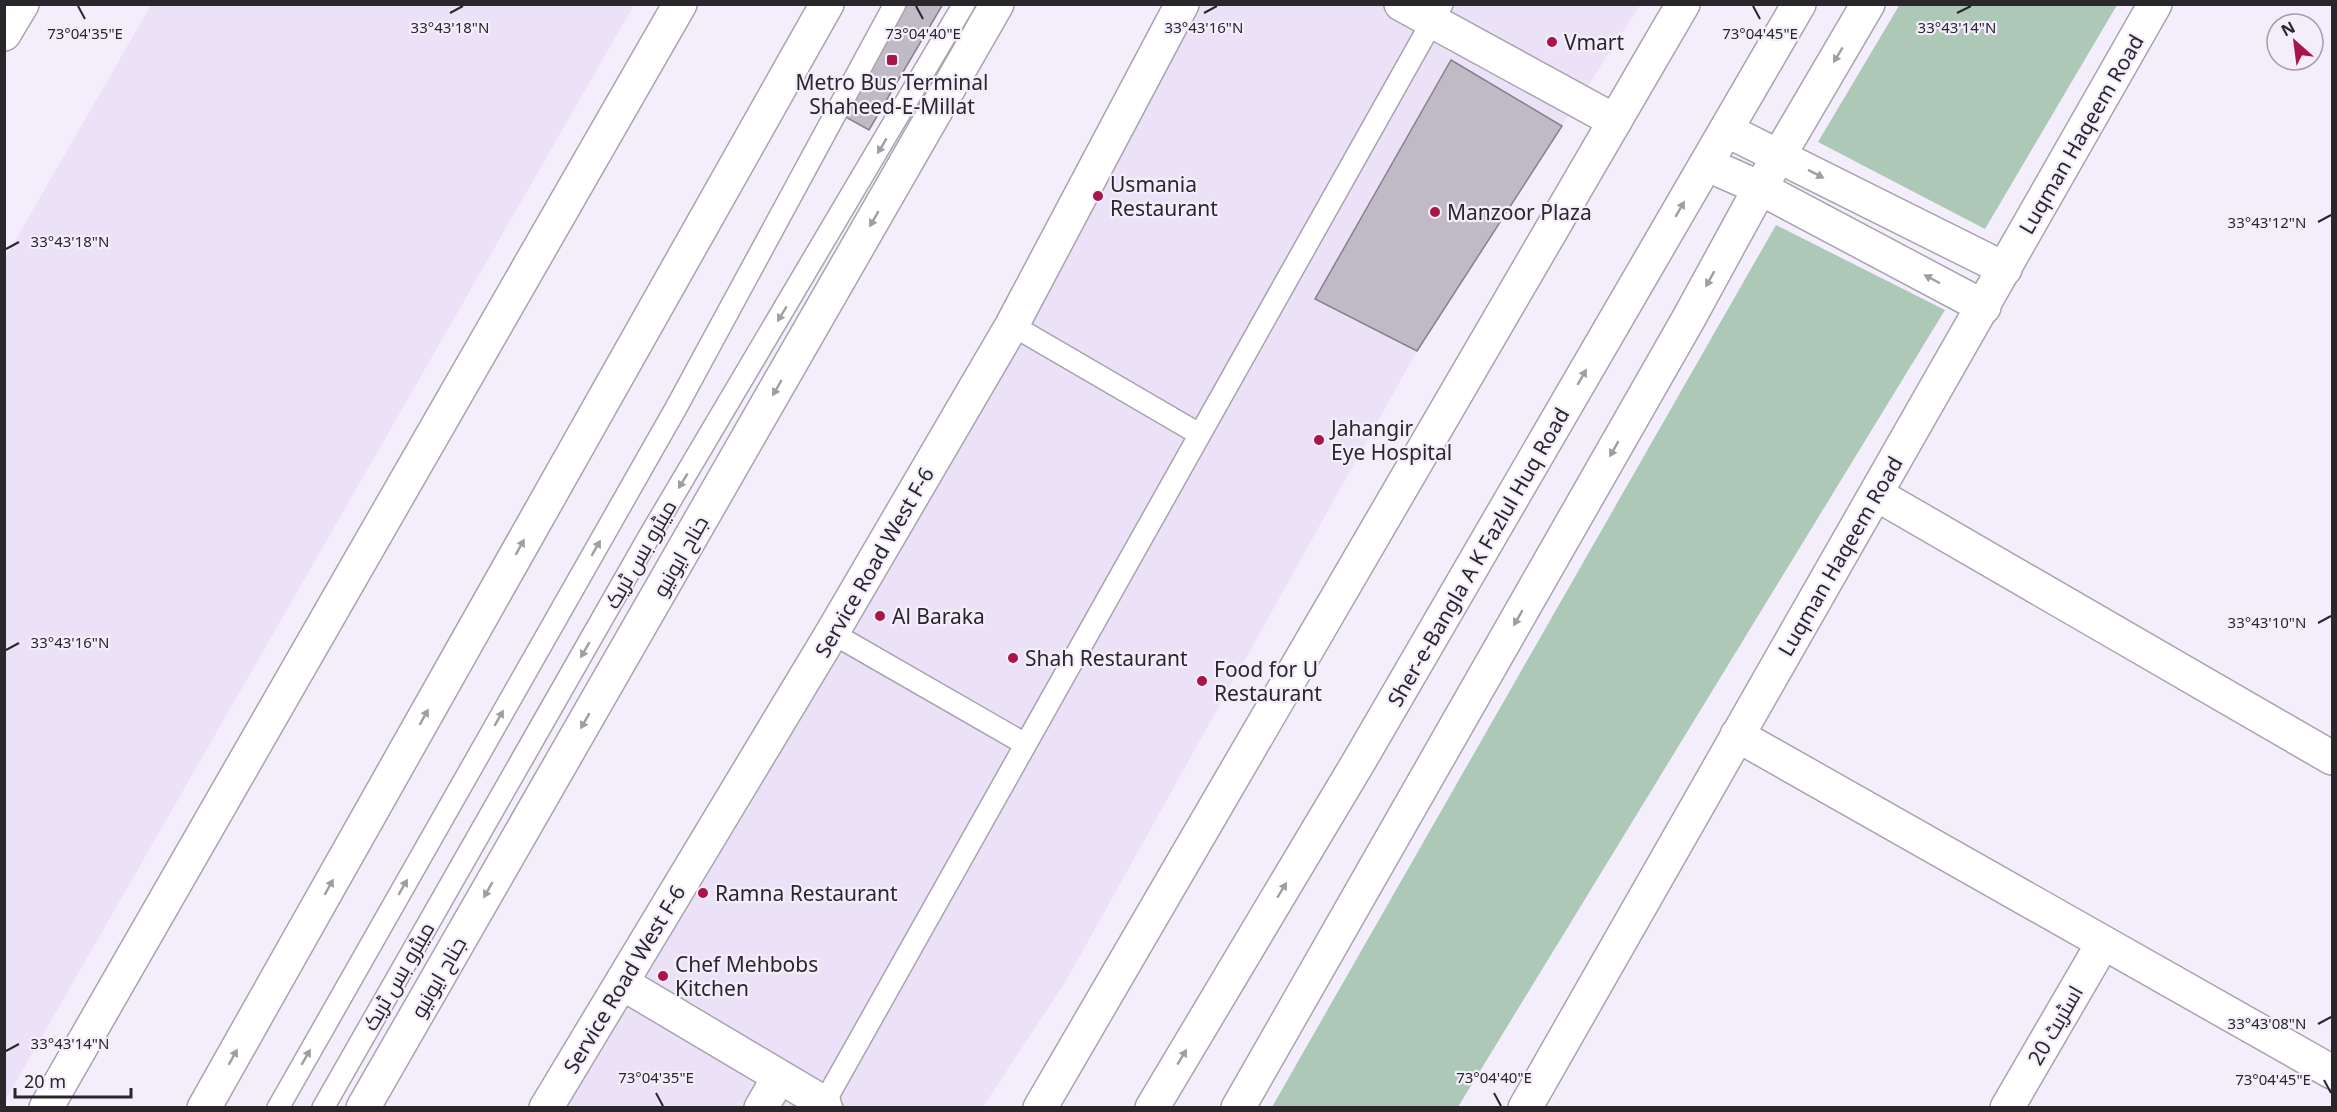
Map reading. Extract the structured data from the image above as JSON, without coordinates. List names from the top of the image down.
{
  "streets": {
    "street": [
      "Luqman Haqeem Road",
      "جناح ایونیو",
      "Sher-e-Bangla A K Fazlul Huq Road",
      "Service Road West F-6",
      "اسٹریٹ 20"
    ],
    "lane": ["میٹرو بس ٹریک"]
  },
  "places": {
    "other": [
      "Vmart",
      "Usmania Restaurant",
      "Manzoor Plaza",
      "Jahangir Eye Hospital",
      "Al Baraka",
      "Shah Restaurant",
      "Food for U Restaurant",
      "Ramna Restaurant",
      "Chef Mehbobs Kitchen"
    ],
    "transit": ["Metro Bus Terminal Shaheed-E-Millat"]
  },
  "scale_bar": "20 m",
  "north": "top left",
  "coordinates": [
    "33°43'18\"N",
    "33°43'16\"N",
    "33°43'14\"N",
    "73°04'35\"E",
    "73°04'40\"E",
    "73°04'45\"E",
    "33°43'12\"N",
    "33°43'10\"N",
    "33°43'08\"N"
  ]
}
